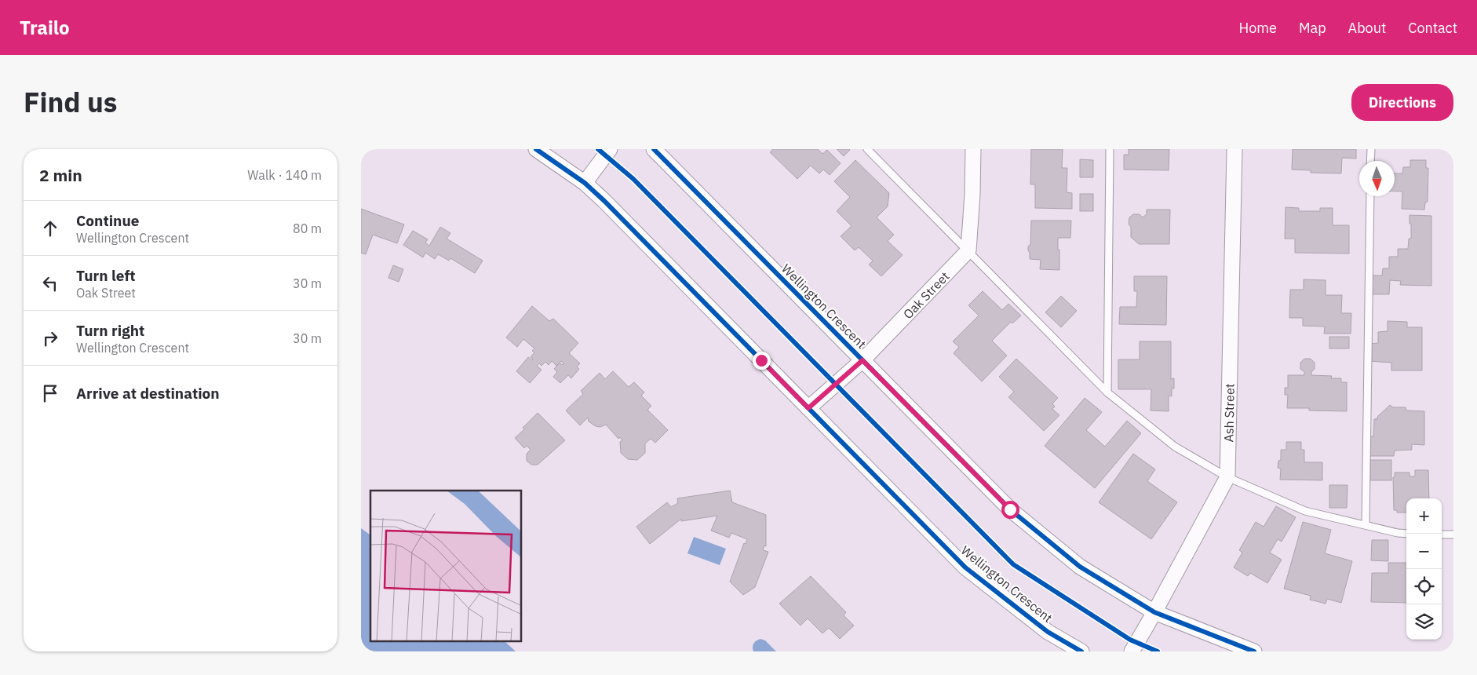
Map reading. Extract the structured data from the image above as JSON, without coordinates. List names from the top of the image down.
{
  "streets": {
    "street": ["Oak Street", "Wellington Crescent", "Ash Street"]
  },
  "crossings": [
    ["Oak Street", "Wellington Crescent"],
    ["Wellington Crescent", "Ash Street"]
  ],
  "north": "bottom",
  "page": {
    "header": "Trailo",
    "nav": [
      "Home",
      "Map",
      "About",
      "Contact"
    ],
    "title": "Find us",
    "buttons": "Directions",
    "heading": ["2 min", "Walk · 140 m"],
    "list": [
      ["Continue", "Wellington Crescent", "80 m"],
      ["Turn left", "Oak Street", "30 m"],
      ["Turn right", "Wellington Crescent", "30 m"],
      "Arrive at destination"
    ],
    "map_buttons": ["+", "−"]
  }
}
